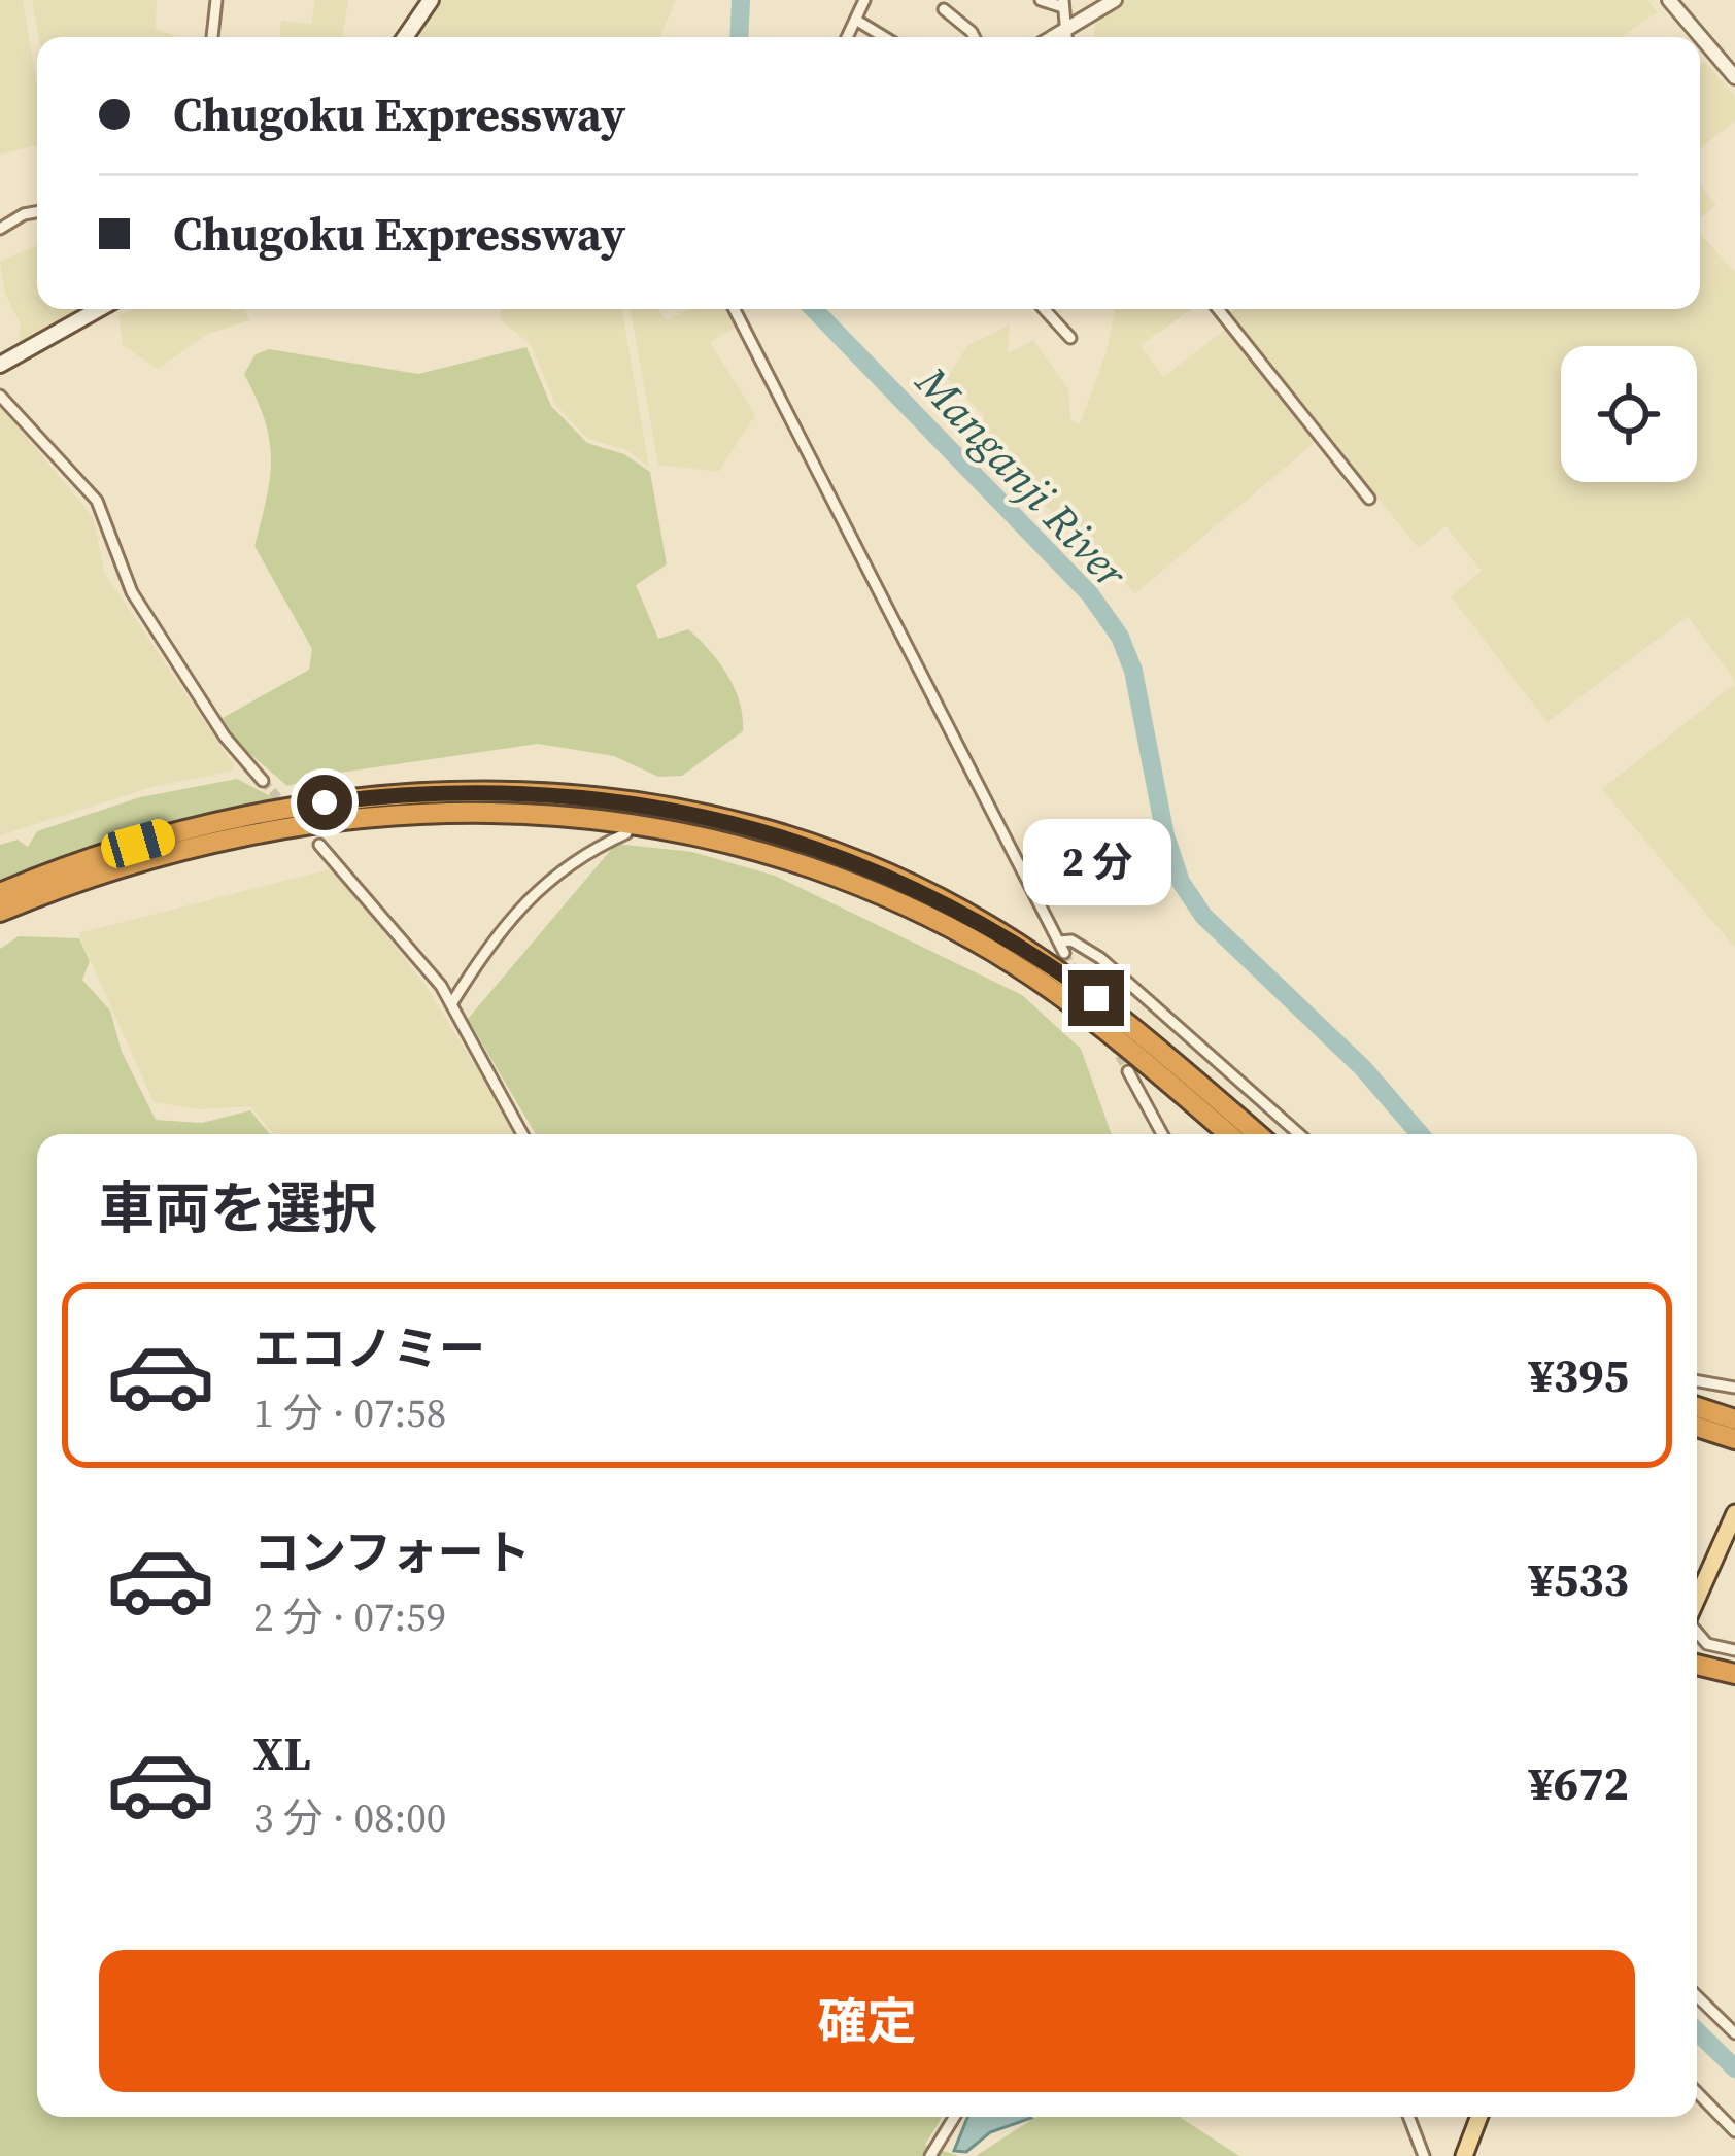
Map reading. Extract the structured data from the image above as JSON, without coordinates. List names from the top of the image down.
{
  "water": ["Manganji River"],
  "page": {
    "banner": ["Chugoku Expressway", "Chugoku Expressway"],
    "bubble": "2 分",
    "heading": "車両を選択",
    "list": [
      {
        "name": "エコノミー",
        "note": "1 分 · 07:58",
        "value": "¥395"
      },
      {
        "name": "コンフォート",
        "note": "2 分 · 07:59",
        "value": "¥533"
      },
      {
        "name": "XL",
        "note": "3 分 · 08:00",
        "value": "¥672"
      }
    ],
    "buttons": "確定"
  }
}
